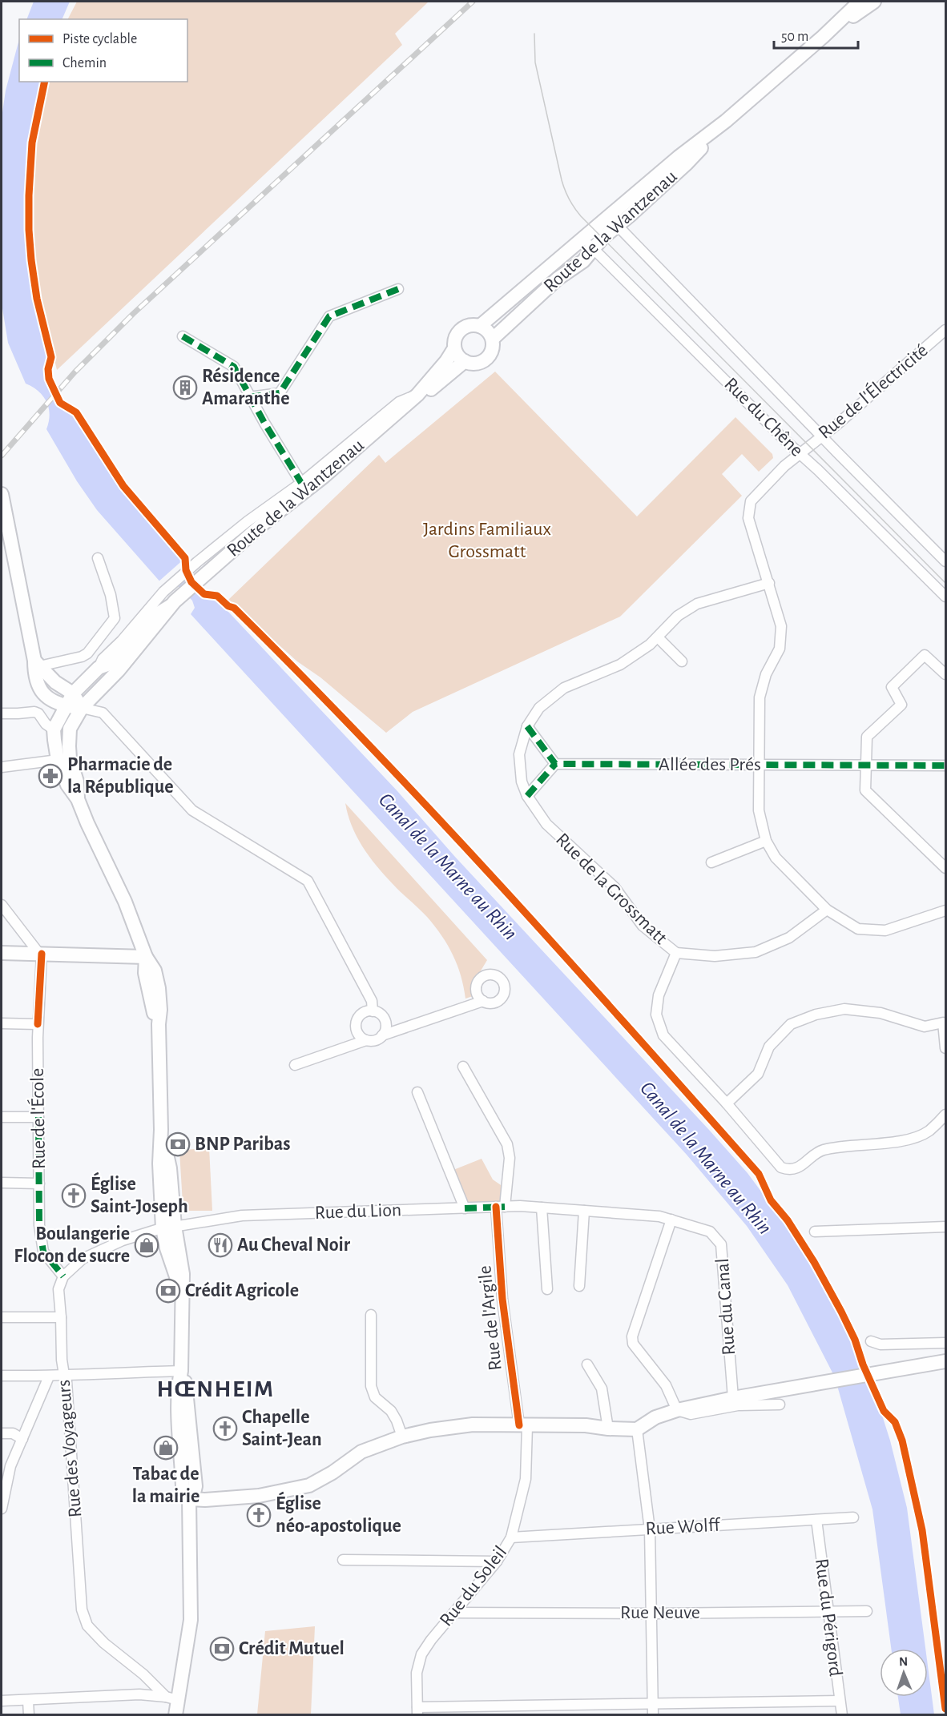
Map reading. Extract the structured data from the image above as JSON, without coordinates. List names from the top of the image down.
{
  "streets": {
    "main road": ["Route de la Wantzenau"],
    "street": [
      "Rue de l'Électricité",
      "Rue du Chêne",
      "Allée des Prés",
      "Rue de la Grossmatt",
      "Rue de l'École",
      "Rue du Lion",
      "Rue du Canal",
      "Rue de l'Argile",
      "Rue des Voyageurs",
      "Rue Wolff",
      "Rue du Soleil",
      "Rue Neuve",
      "Rue du Périgord"
    ]
  },
  "crossings": [
    ["Route de la Wantzenau", "Rue du Chêne"],
    ["Rue de l'Électricité", "Rue du Chêne"],
    ["Rue de l'Électricité", "Allée des Prés"],
    ["Rue de l'Électricité", "Rue de la Grossmatt"],
    ["Rue de l'École", "Rue des Voyageurs"],
    ["Rue du Lion", "Rue du Canal"],
    ["Rue du Lion", "Rue de l'Argile"],
    ["Rue de l'Argile", "Rue du Soleil"],
    ["Rue Wolff", "Rue du Soleil"],
    ["Rue Wolff", "Rue du Périgord"],
    ["Rue du Soleil", "Rue Neuve"],
    ["Rue Neuve", "Rue du Périgord"]
  ],
  "districts": ["HŒNHEIM"],
  "water": ["Canal de la Marne au Rhin"],
  "parks": ["Jardins Familiaux Grossmatt"],
  "places": {
    "building": ["Résidence Amaranthe"],
    "pharmacy": ["Pharmacie de la République"],
    "bank": ["BNP Paribas", "Crédit Agricole", "Crédit Mutuel"],
    "church": ["Église Saint-Joseph", "Chapelle Saint-Jean", "Église néo-apostolique"],
    "shop": ["Boulangerie Flocon de sucre", "Tabac de la mairie"],
    "restaurant": ["Au Cheval Noir"]
  },
  "legend": ["Piste cyclable", "Chemin"],
  "scale_bar": "50 m",
  "north": "top"
}
